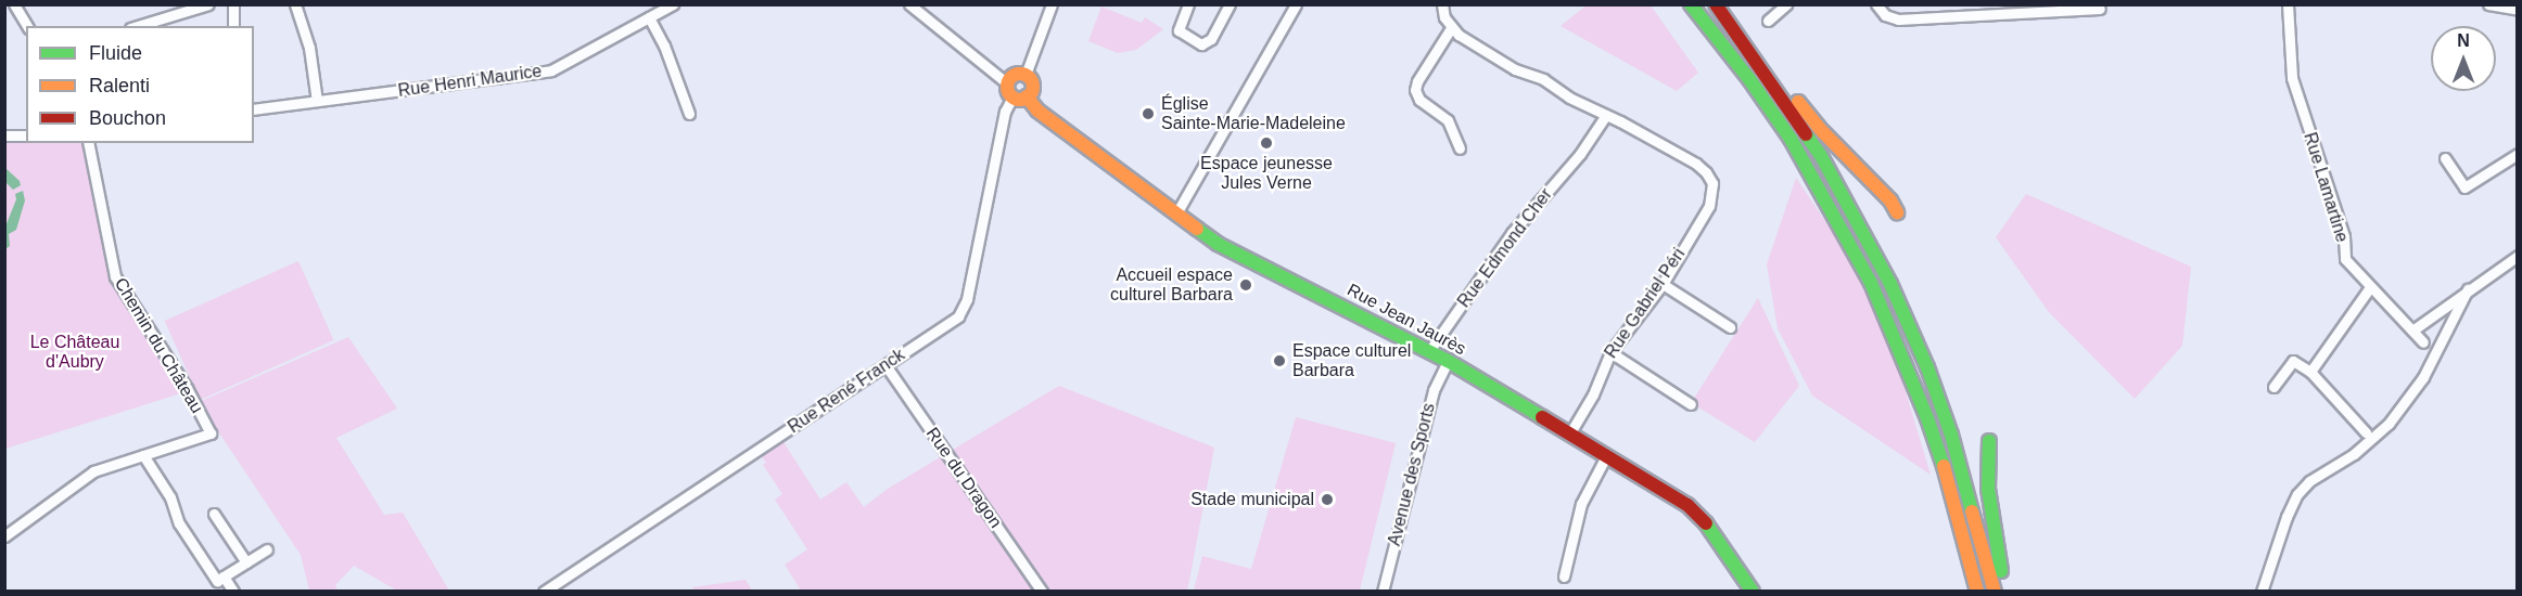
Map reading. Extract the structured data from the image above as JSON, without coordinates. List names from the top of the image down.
{
  "streets": {
    "main road": ["Rue Jean Jaurès"],
    "street": [
      "Rue Henri Maurice",
      "Rue Lamartine",
      "Rue Edmond Cher",
      "Rue Gabriel Péri",
      "Chemin du Château",
      "Rue René Franck",
      "Avenue des Sports",
      "Rue du Dragon"
    ]
  },
  "crossings": [
    ["Rue Edmond Cher", "Rue Gabriel Péri"],
    ["Rue Edmond Cher", "Rue Jean Jaurès"],
    ["Rue Gabriel Péri", "Rue Jean Jaurès"],
    ["Rue Jean Jaurès", "Rue René Franck"],
    ["Rue Jean Jaurès", "Avenue des Sports"],
    ["Rue René Franck", "Rue du Dragon"]
  ],
  "parks": ["Le Château d'Aubry"],
  "places": [
    "Église Sainte-Marie-Madeleine",
    "Espace jeunesse Jules Verne",
    "Accueil espace culturel Barbara",
    "Espace culturel Barbara",
    "Stade municipal"
  ],
  "legend": ["Fluide", "Ralenti", "Bouchon"],
  "north": "top"
}
